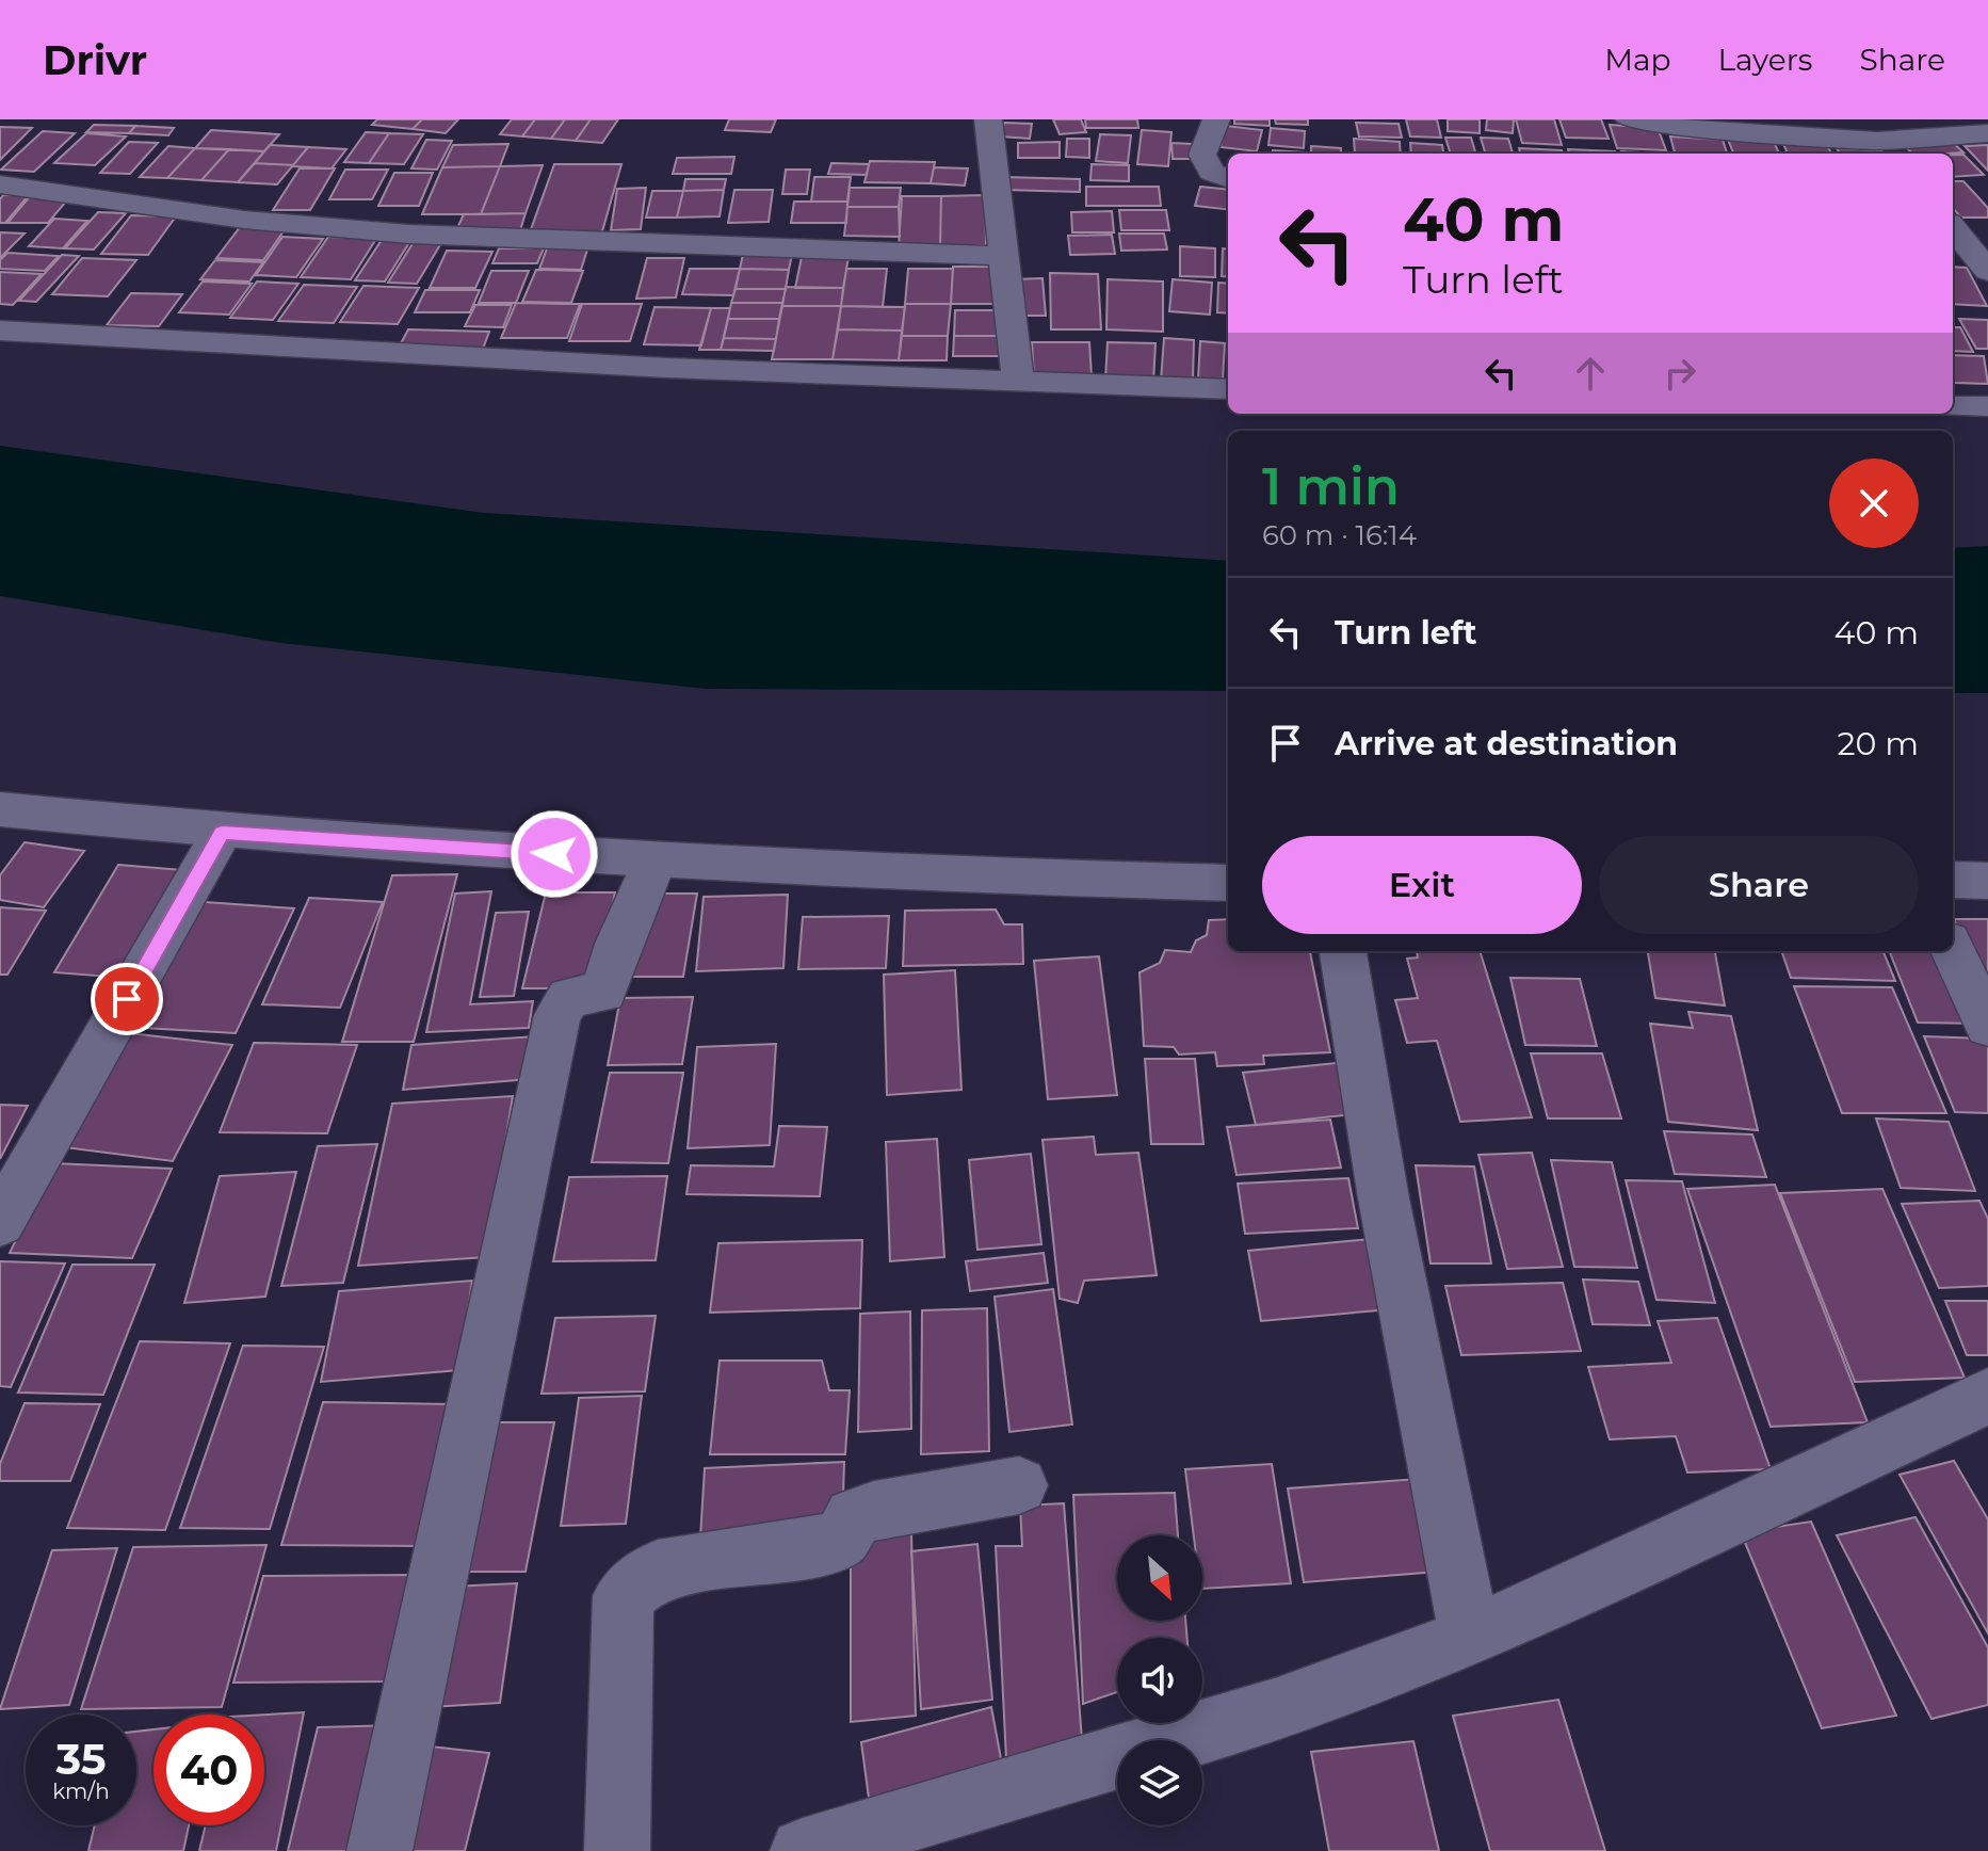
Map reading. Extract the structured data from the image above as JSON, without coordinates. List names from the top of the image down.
{
  "north": "bottom right",
  "page": {
    "header": "Drivr",
    "nav": ["Map", "Layers", "Share"],
    "turn": ["40 m", "Turn left"],
    "heading": ["1 min", "60 m · 16:14"],
    "list": [
      {
        "name": "Turn left",
        "value": "40 m"
      },
      {
        "name": "Arrive at destination",
        "value": "20 m"
      }
    ],
    "buttons": ["Exit", "Share"],
    "speed": "35 km/h",
    "limit": "40"
  }
}
